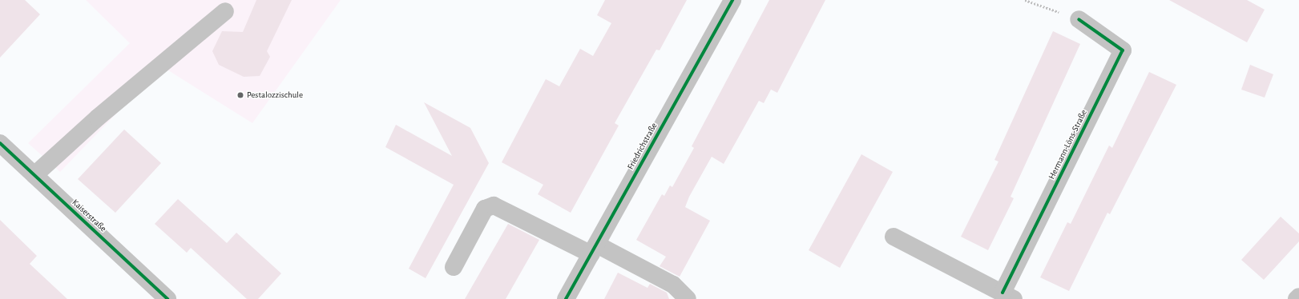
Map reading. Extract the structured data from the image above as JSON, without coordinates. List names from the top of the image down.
{
  "streets": {
    "street": ["Hermann-Löns-Straße", "Friedrichstraße", "Kaiserstraße"]
  },
  "places": ["Pestalozzischule"]
}
